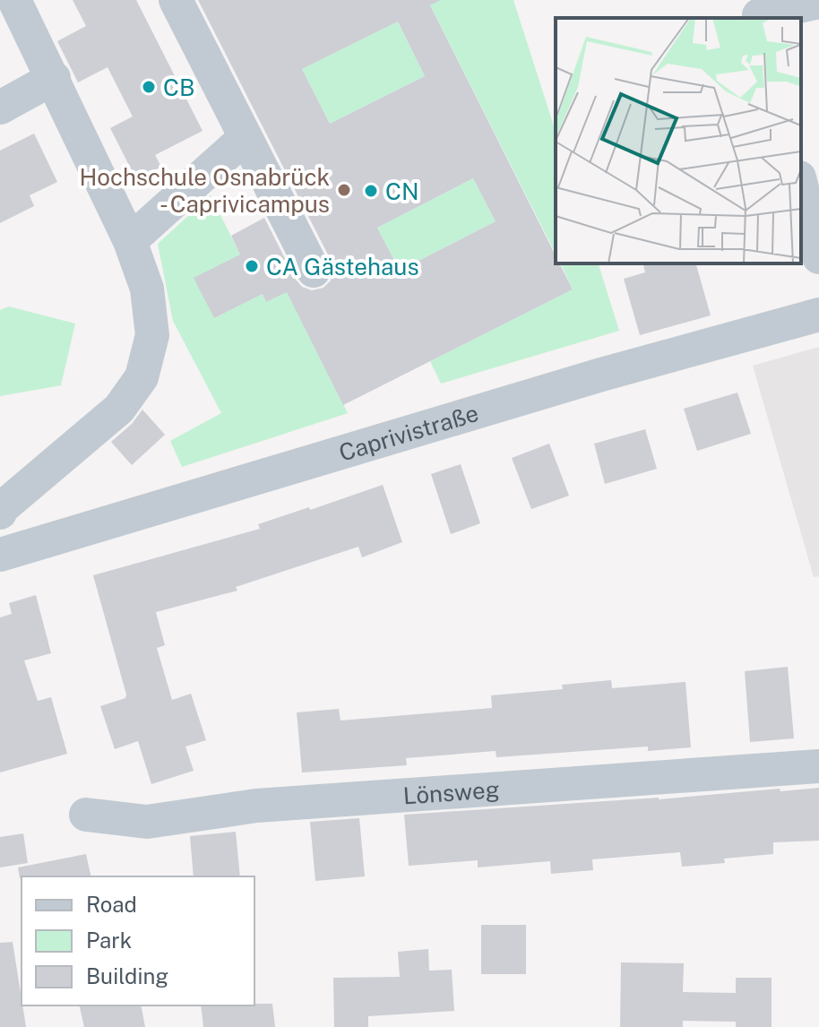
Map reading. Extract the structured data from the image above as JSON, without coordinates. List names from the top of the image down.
{
  "streets": {
    "street": ["Caprivistraße", "Lönsweg"]
  },
  "places": [
    "CB",
    "Hochschule Osnabrück - Caprivicampus",
    "CN",
    "CA Gästehaus"
  ],
  "legend": ["Road", "Park", "Building"]
}
